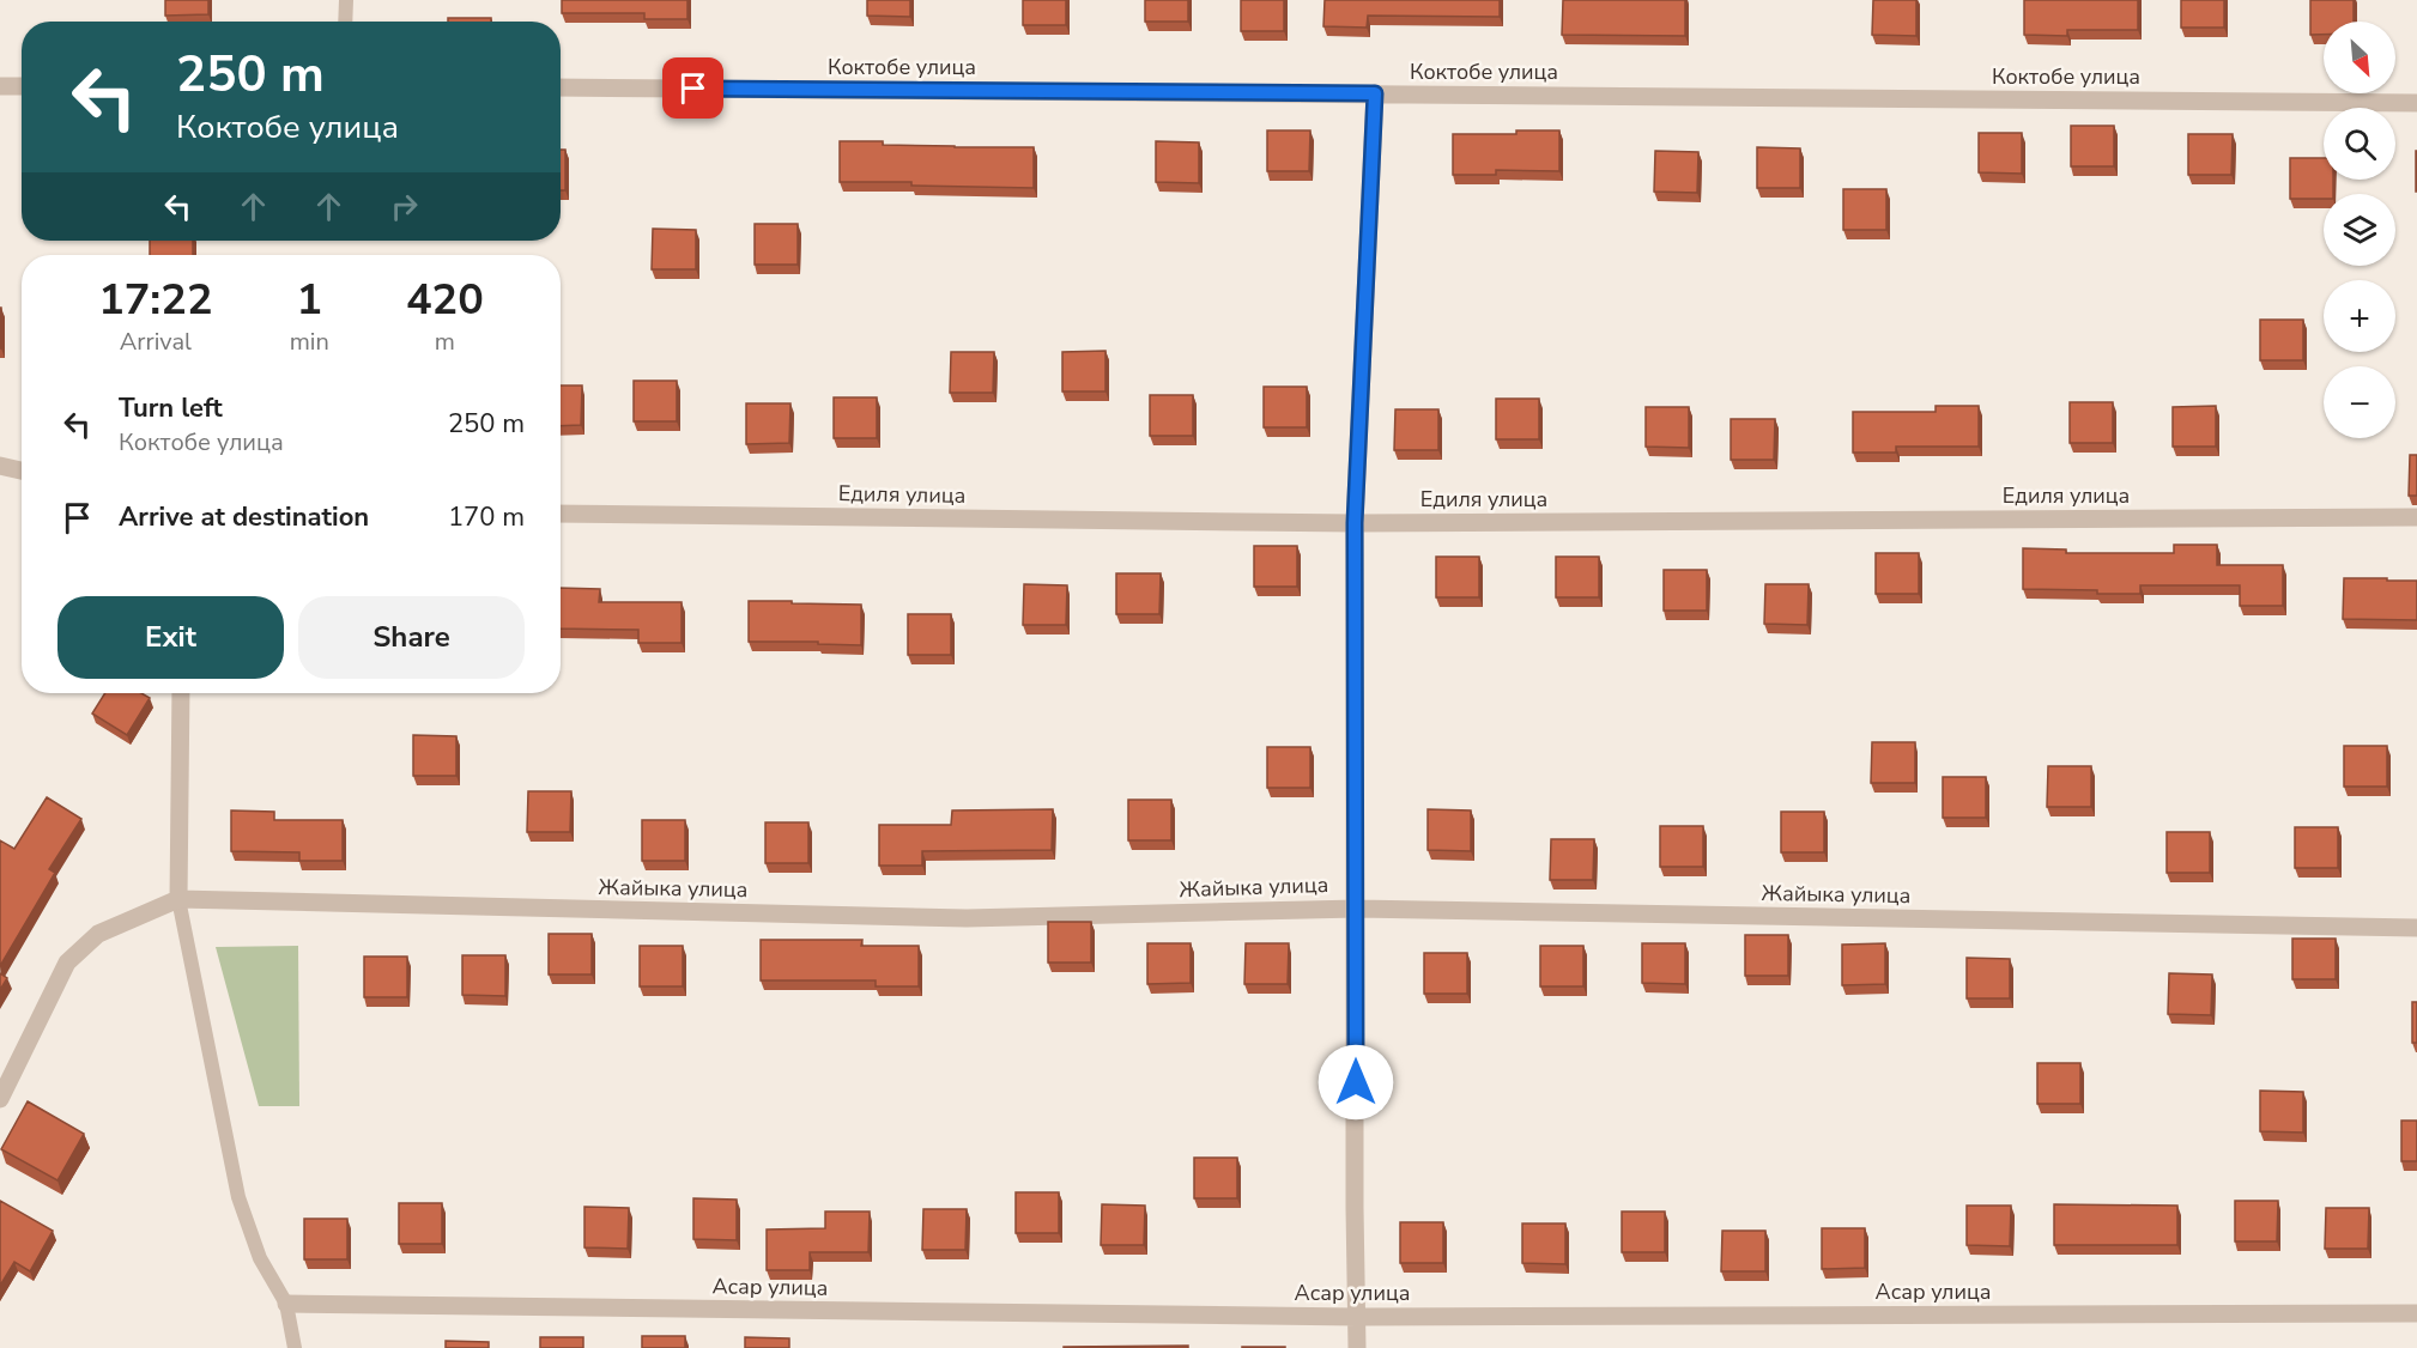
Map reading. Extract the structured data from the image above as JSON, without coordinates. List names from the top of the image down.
{
  "streets": {
    "street": [
      "Коктобе улица",
      "Едиля улица",
      "Жайыка улица",
      "Асар улица"
    ]
  },
  "north": "bottom right",
  "page": {
    "map_buttons": ["+", "−"],
    "turn": ["250 m", "Коктобе улица"],
    "eta": [
      "17:22",
      "Arrival",
      "1",
      "min",
      "420",
      "m"
    ],
    "list": [
      {
        "name": "Turn left",
        "note": "Коктобе улица",
        "value": "250 m"
      },
      {
        "name": "Arrive at destination",
        "value": "170 m"
      }
    ],
    "buttons": ["Exit", "Share"]
  }
}
